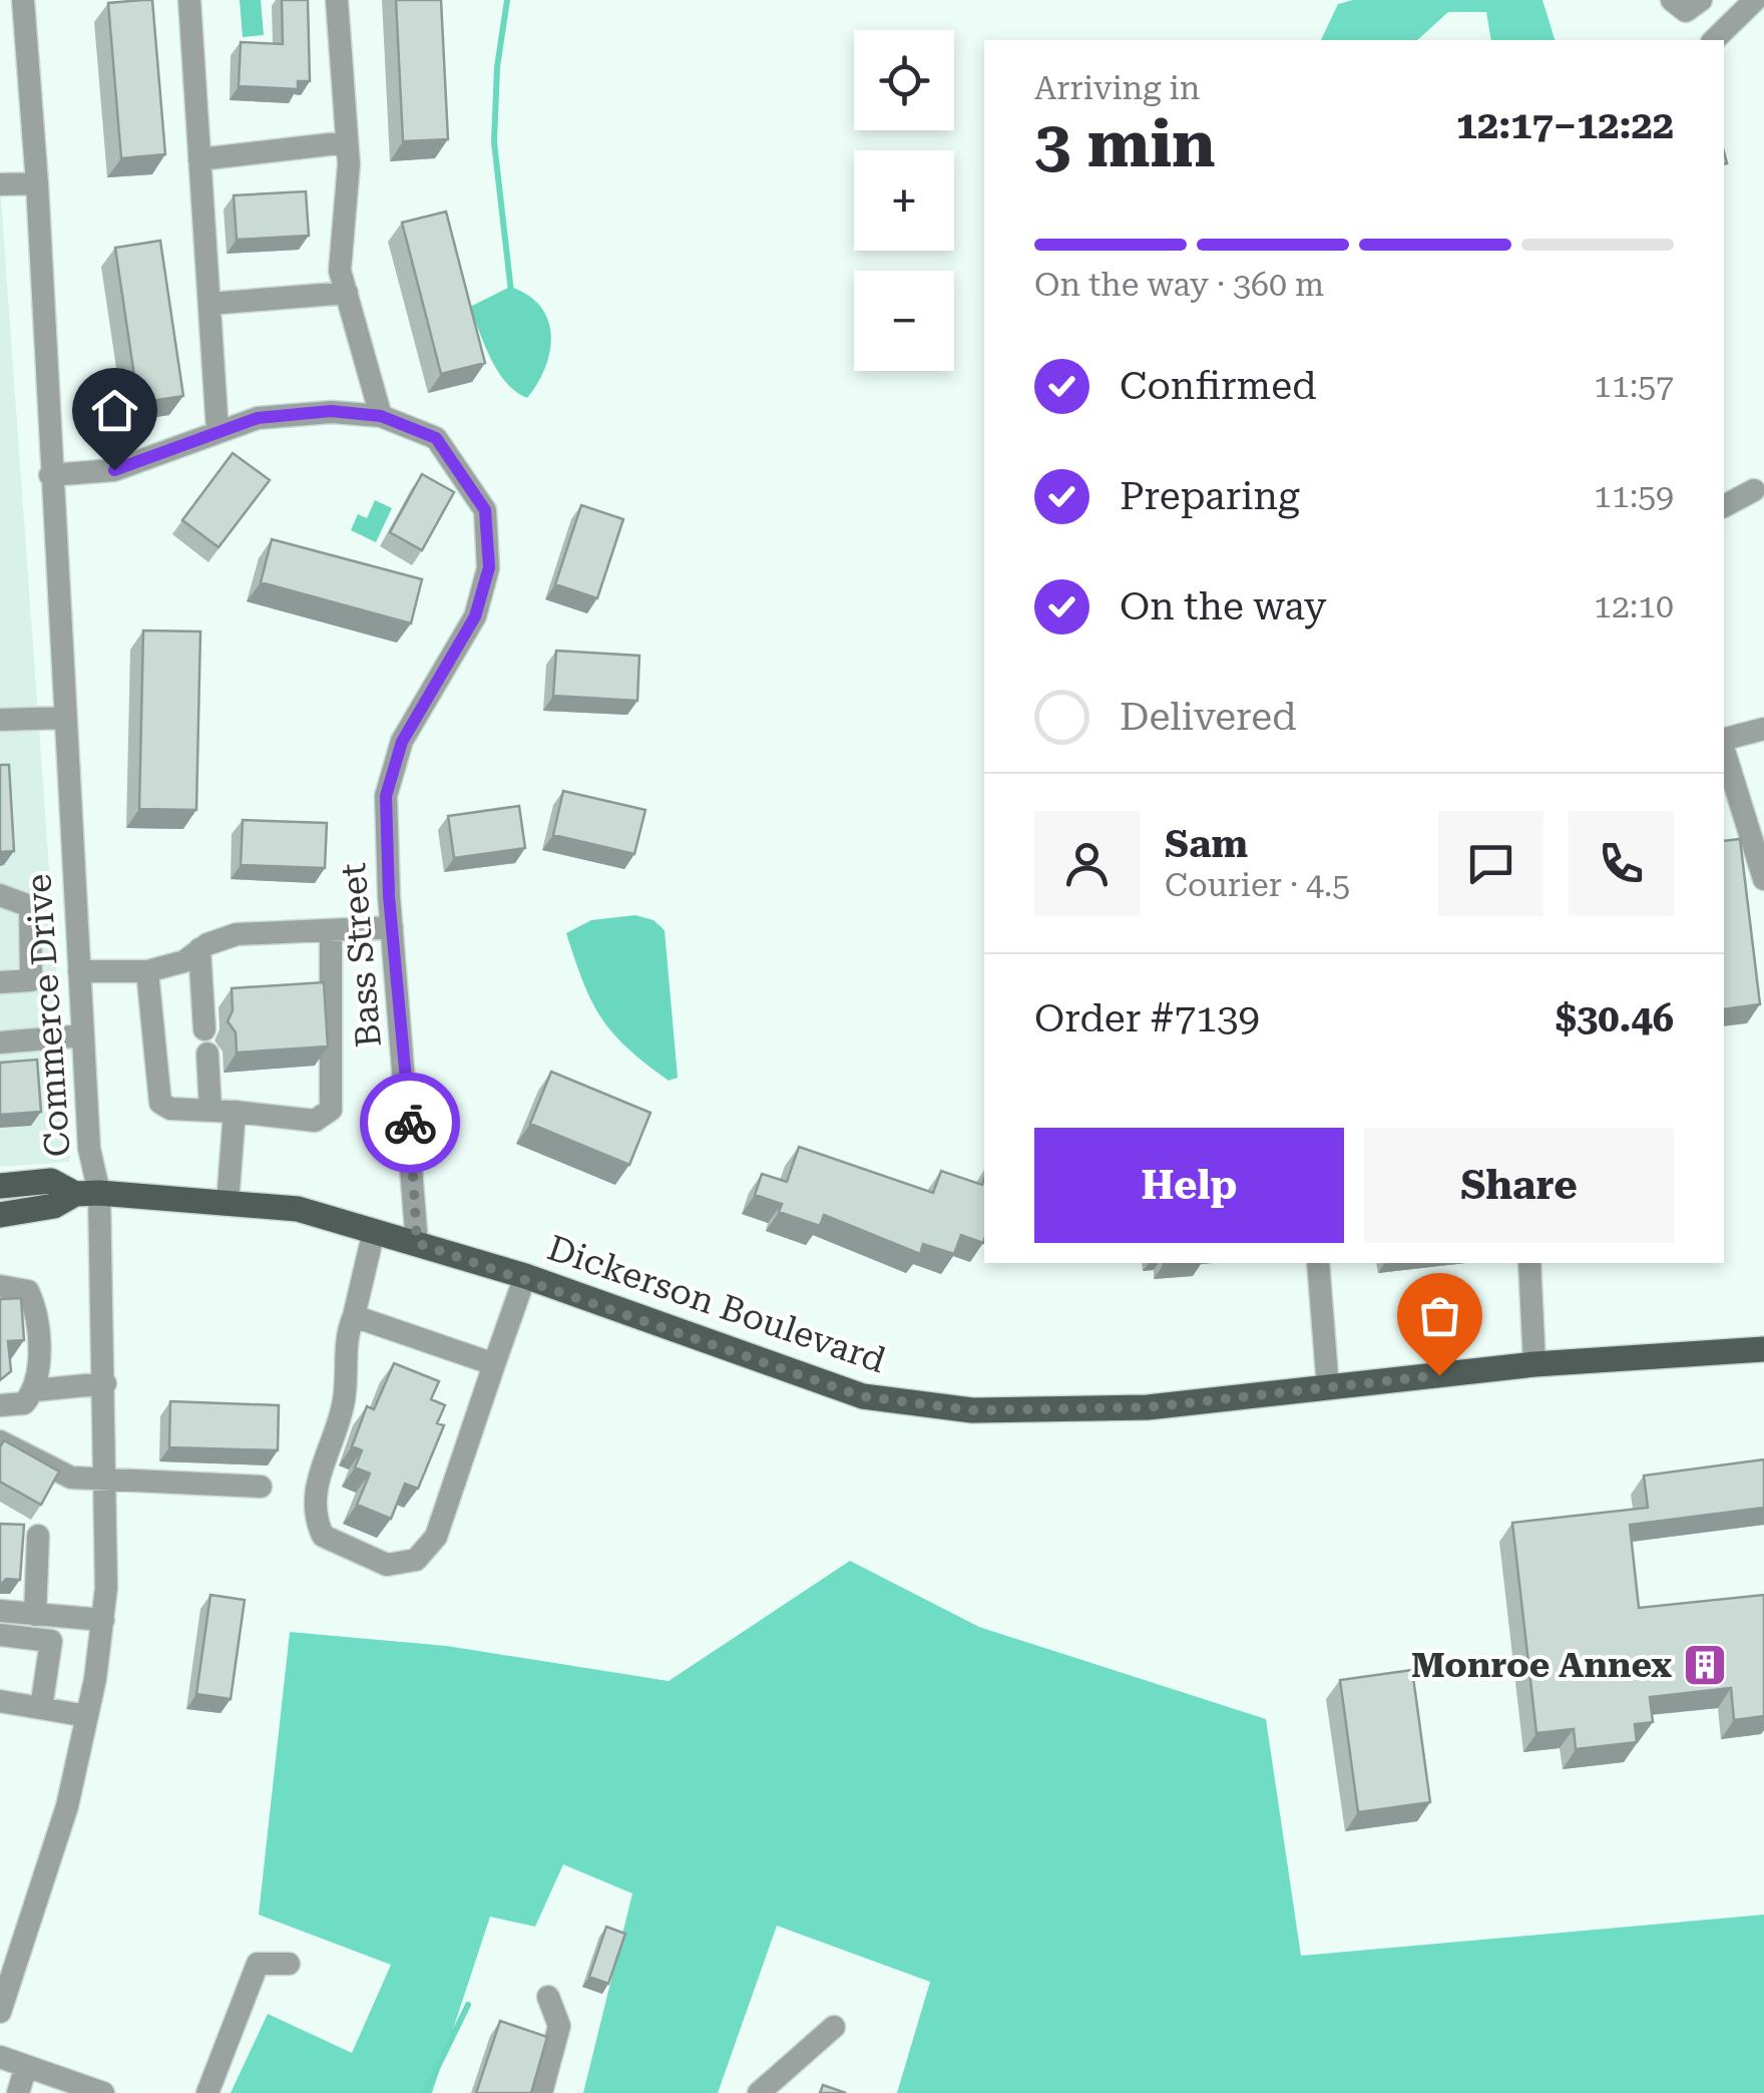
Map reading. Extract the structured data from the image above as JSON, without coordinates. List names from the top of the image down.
{
  "streets": {
    "main road": ["Dickerson Boulevard"],
    "street": ["Bass Street", "Commerce Drive"]
  },
  "crossings": [
    ["Bass Street", "Commerce Drive"],
    ["Bass Street", "Dickerson Boulevard"],
    ["Commerce Drive", "Dickerson Boulevard"]
  ],
  "places": {
    "building": ["Monroe Annex"]
  },
  "page": {
    "map_buttons": ["+", "−"],
    "heading": ["3 min", "Arriving in", "12:17–12:22"],
    "panel": [
      "Sam",
      "Courier · 4.5",
      "Order #7139",
      "$30.46"
    ],
    "bar": "On the way · 360 m",
    "list": [
      ["Confirmed", "11:57"],
      ["Preparing", "11:59"],
      ["On the way", "12:10"],
      "Delivered"
    ],
    "buttons": ["Help", "Share"]
  }
}
